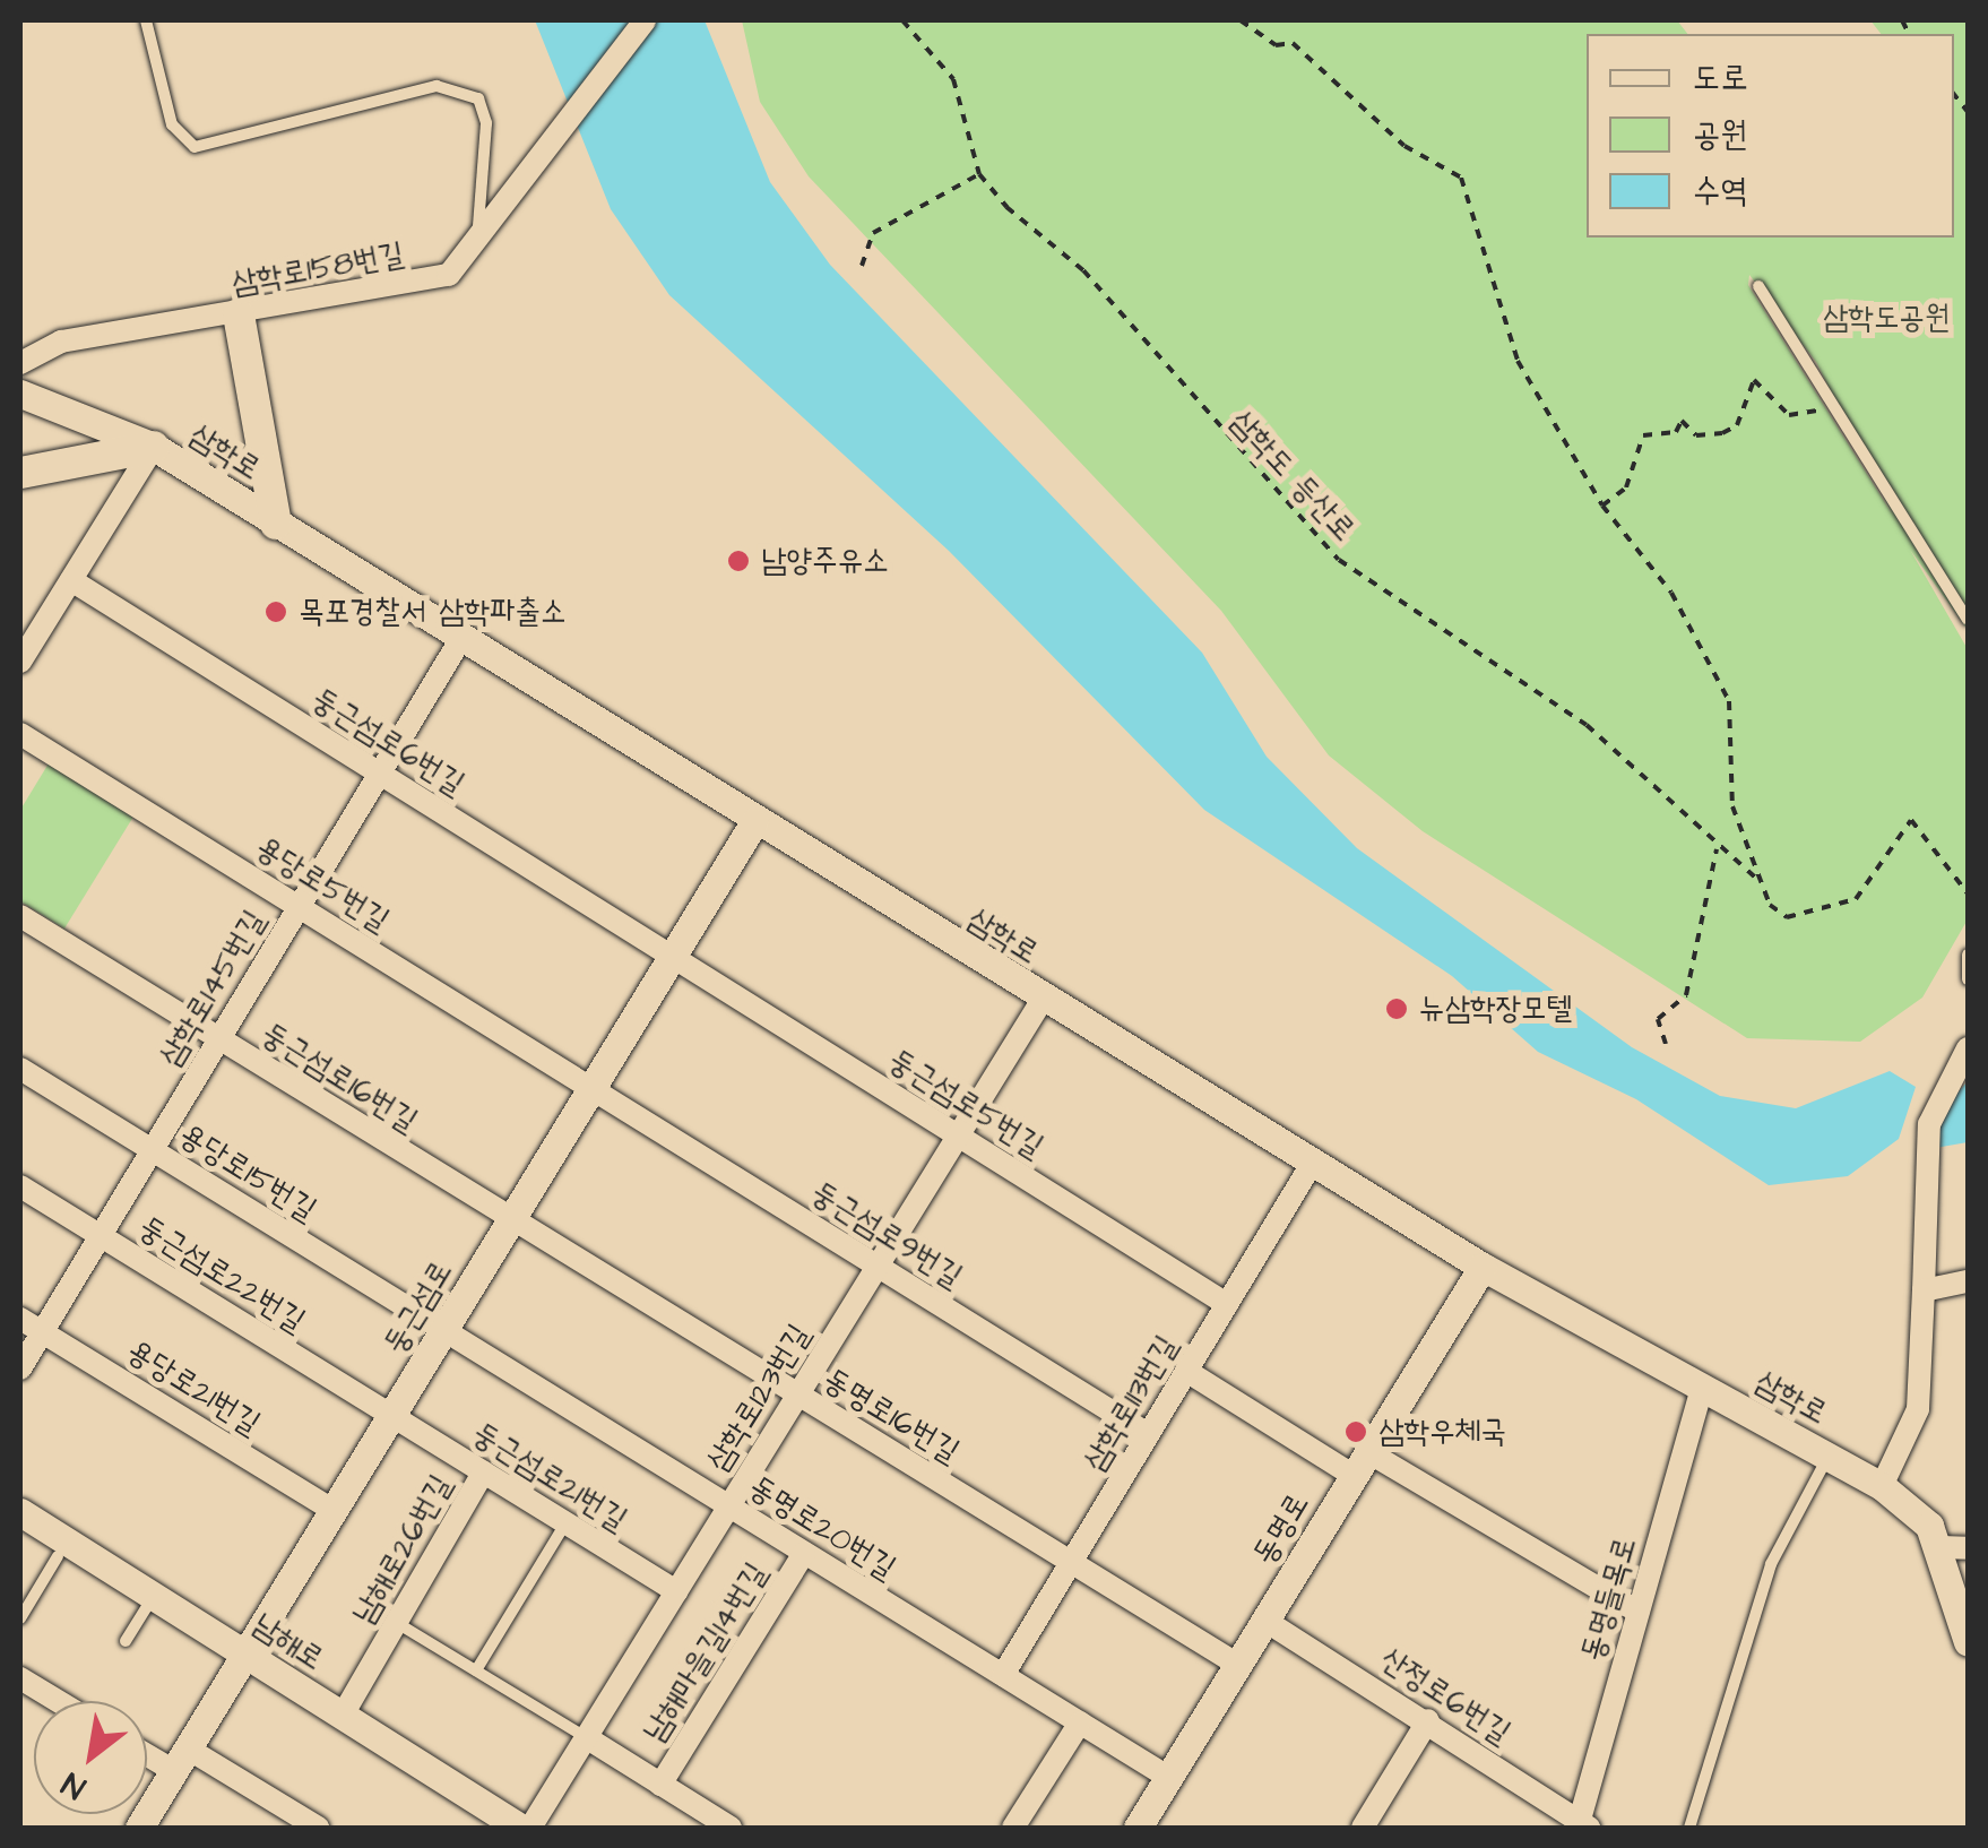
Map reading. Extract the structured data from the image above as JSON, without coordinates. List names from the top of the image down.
{
  "streets": {
    "street": [
      "삼학로158번길",
      "삼학로",
      "둥근섬로6번길",
      "용당로5번길",
      "삼학로145번길",
      "둥근섬로16번길",
      "둥근섬로5번길",
      "용당로15번길",
      "둥근섬로9번길",
      "둥근섬로22번길",
      "둥근섬로",
      "용당로21번길",
      "삼학로123번길",
      "삼학로113번길",
      "동명로16번길",
      "둥근섬로21번길",
      "동명로20번길",
      "동명로",
      "남해로26번길",
      "동명들목로",
      "남해로",
      "남해마을길14번길",
      "산정로6번길"
    ],
    "path": ["삼학도 등산로"]
  },
  "crossings": [
    ["삼학로", "삼학로145번길"],
    ["삼학로", "둥근섬로"],
    ["삼학로", "삼학로123번길"],
    ["삼학로", "삼학로113번길"],
    ["삼학로", "동명로"],
    ["삼학로", "동명들목로"],
    ["둥근섬로6번길", "삼학로145번길"],
    ["둥근섬로6번길", "둥근섬로5번길"],
    ["둥근섬로6번길", "둥근섬로"],
    ["용당로5번길", "삼학로145번길"],
    ["용당로5번길", "둥근섬로9번길"],
    ["용당로5번길", "둥근섬로"],
    ["삼학로145번길", "둥근섬로16번길"],
    ["삼학로145번길", "용당로15번길"],
    ["삼학로145번길", "둥근섬로22번길"],
    ["삼학로145번길", "용당로21번길"],
    ["둥근섬로16번길", "둥근섬로"],
    ["둥근섬로16번길", "동명로16번길"],
    ["둥근섬로5번길", "둥근섬로"],
    ["둥근섬로5번길", "삼학로123번길"],
    ["둥근섬로5번길", "삼학로113번길"],
    ["용당로15번길", "둥근섬로"],
    ["용당로15번길", "동명로20번길"],
    ["둥근섬로9번길", "둥근섬로"],
    ["둥근섬로9번길", "삼학로123번길"],
    ["둥근섬로9번길", "삼학로113번길"],
    ["둥근섬로22번길", "둥근섬로"],
    ["둥근섬로22번길", "둥근섬로21번길"],
    ["둥근섬로", "용당로21번길"],
    ["둥근섬로", "동명로16번길"],
    ["둥근섬로", "둥근섬로21번길"],
    ["둥근섬로", "동명로20번길"],
    ["둥근섬로", "남해로"],
    ["삼학로123번길", "동명로16번길"],
    ["삼학로123번길", "둥근섬로21번길"],
    ["삼학로123번길", "동명로20번길"],
    ["삼학로113번길", "동명로16번길"],
    ["삼학로113번길", "동명로20번길"],
    ["동명로16번길", "동명로"],
    ["둥근섬로21번길", "남해로26번길"],
    ["동명로20번길", "동명로"],
    ["동명로20번길", "남해마을길14번길"],
    ["동명로", "산정로6번길"],
    ["남해로26번길", "남해로"],
    ["동명들목로", "산정로6번길"]
  ],
  "parks": ["삼학도공원"],
  "places": [
    "남양주유소",
    "목포경찰서 삼학파출소",
    "뉴삼학장모텔",
    "삼학우체국"
  ],
  "legend": ["도로", "공원", "수역"],
  "north": "bottom left"
}
